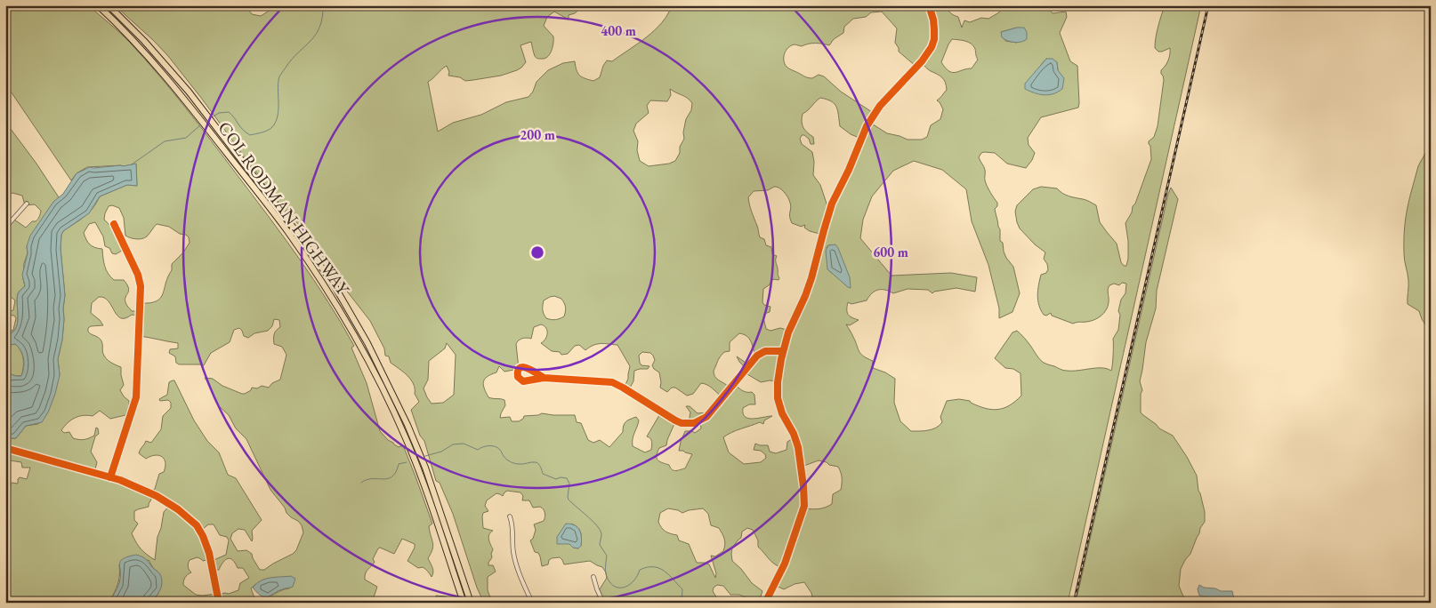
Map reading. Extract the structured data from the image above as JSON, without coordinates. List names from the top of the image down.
{
  "streets": {
    "highway": ["COL RODMAN HIGHWAY"]
  },
  "rings": ["400 m", "200 m", "600 m"]
}
